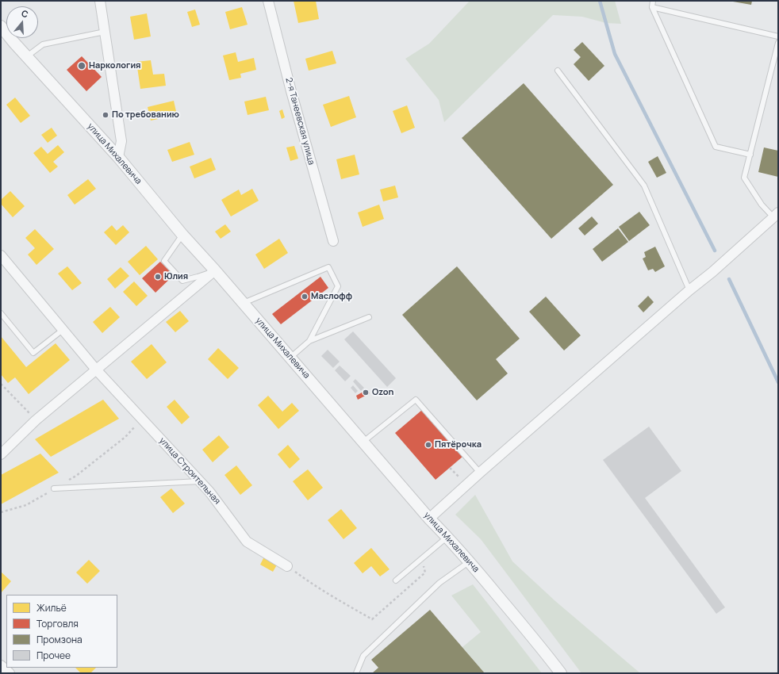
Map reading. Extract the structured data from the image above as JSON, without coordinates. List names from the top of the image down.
{
  "streets": {
    "street": ["2-я Танеевская улица", "улица Михалевича", "улица Строительная"]
  },
  "places": [
    "Наркология",
    "По требованию",
    "Юлия",
    "Маслофф",
    "Ozon",
    "Пятёрочка"
  ],
  "legend": [
    "Жильё",
    "Торговля",
    "Промзона",
    "Прочее"
  ],
  "north": "top"
}
